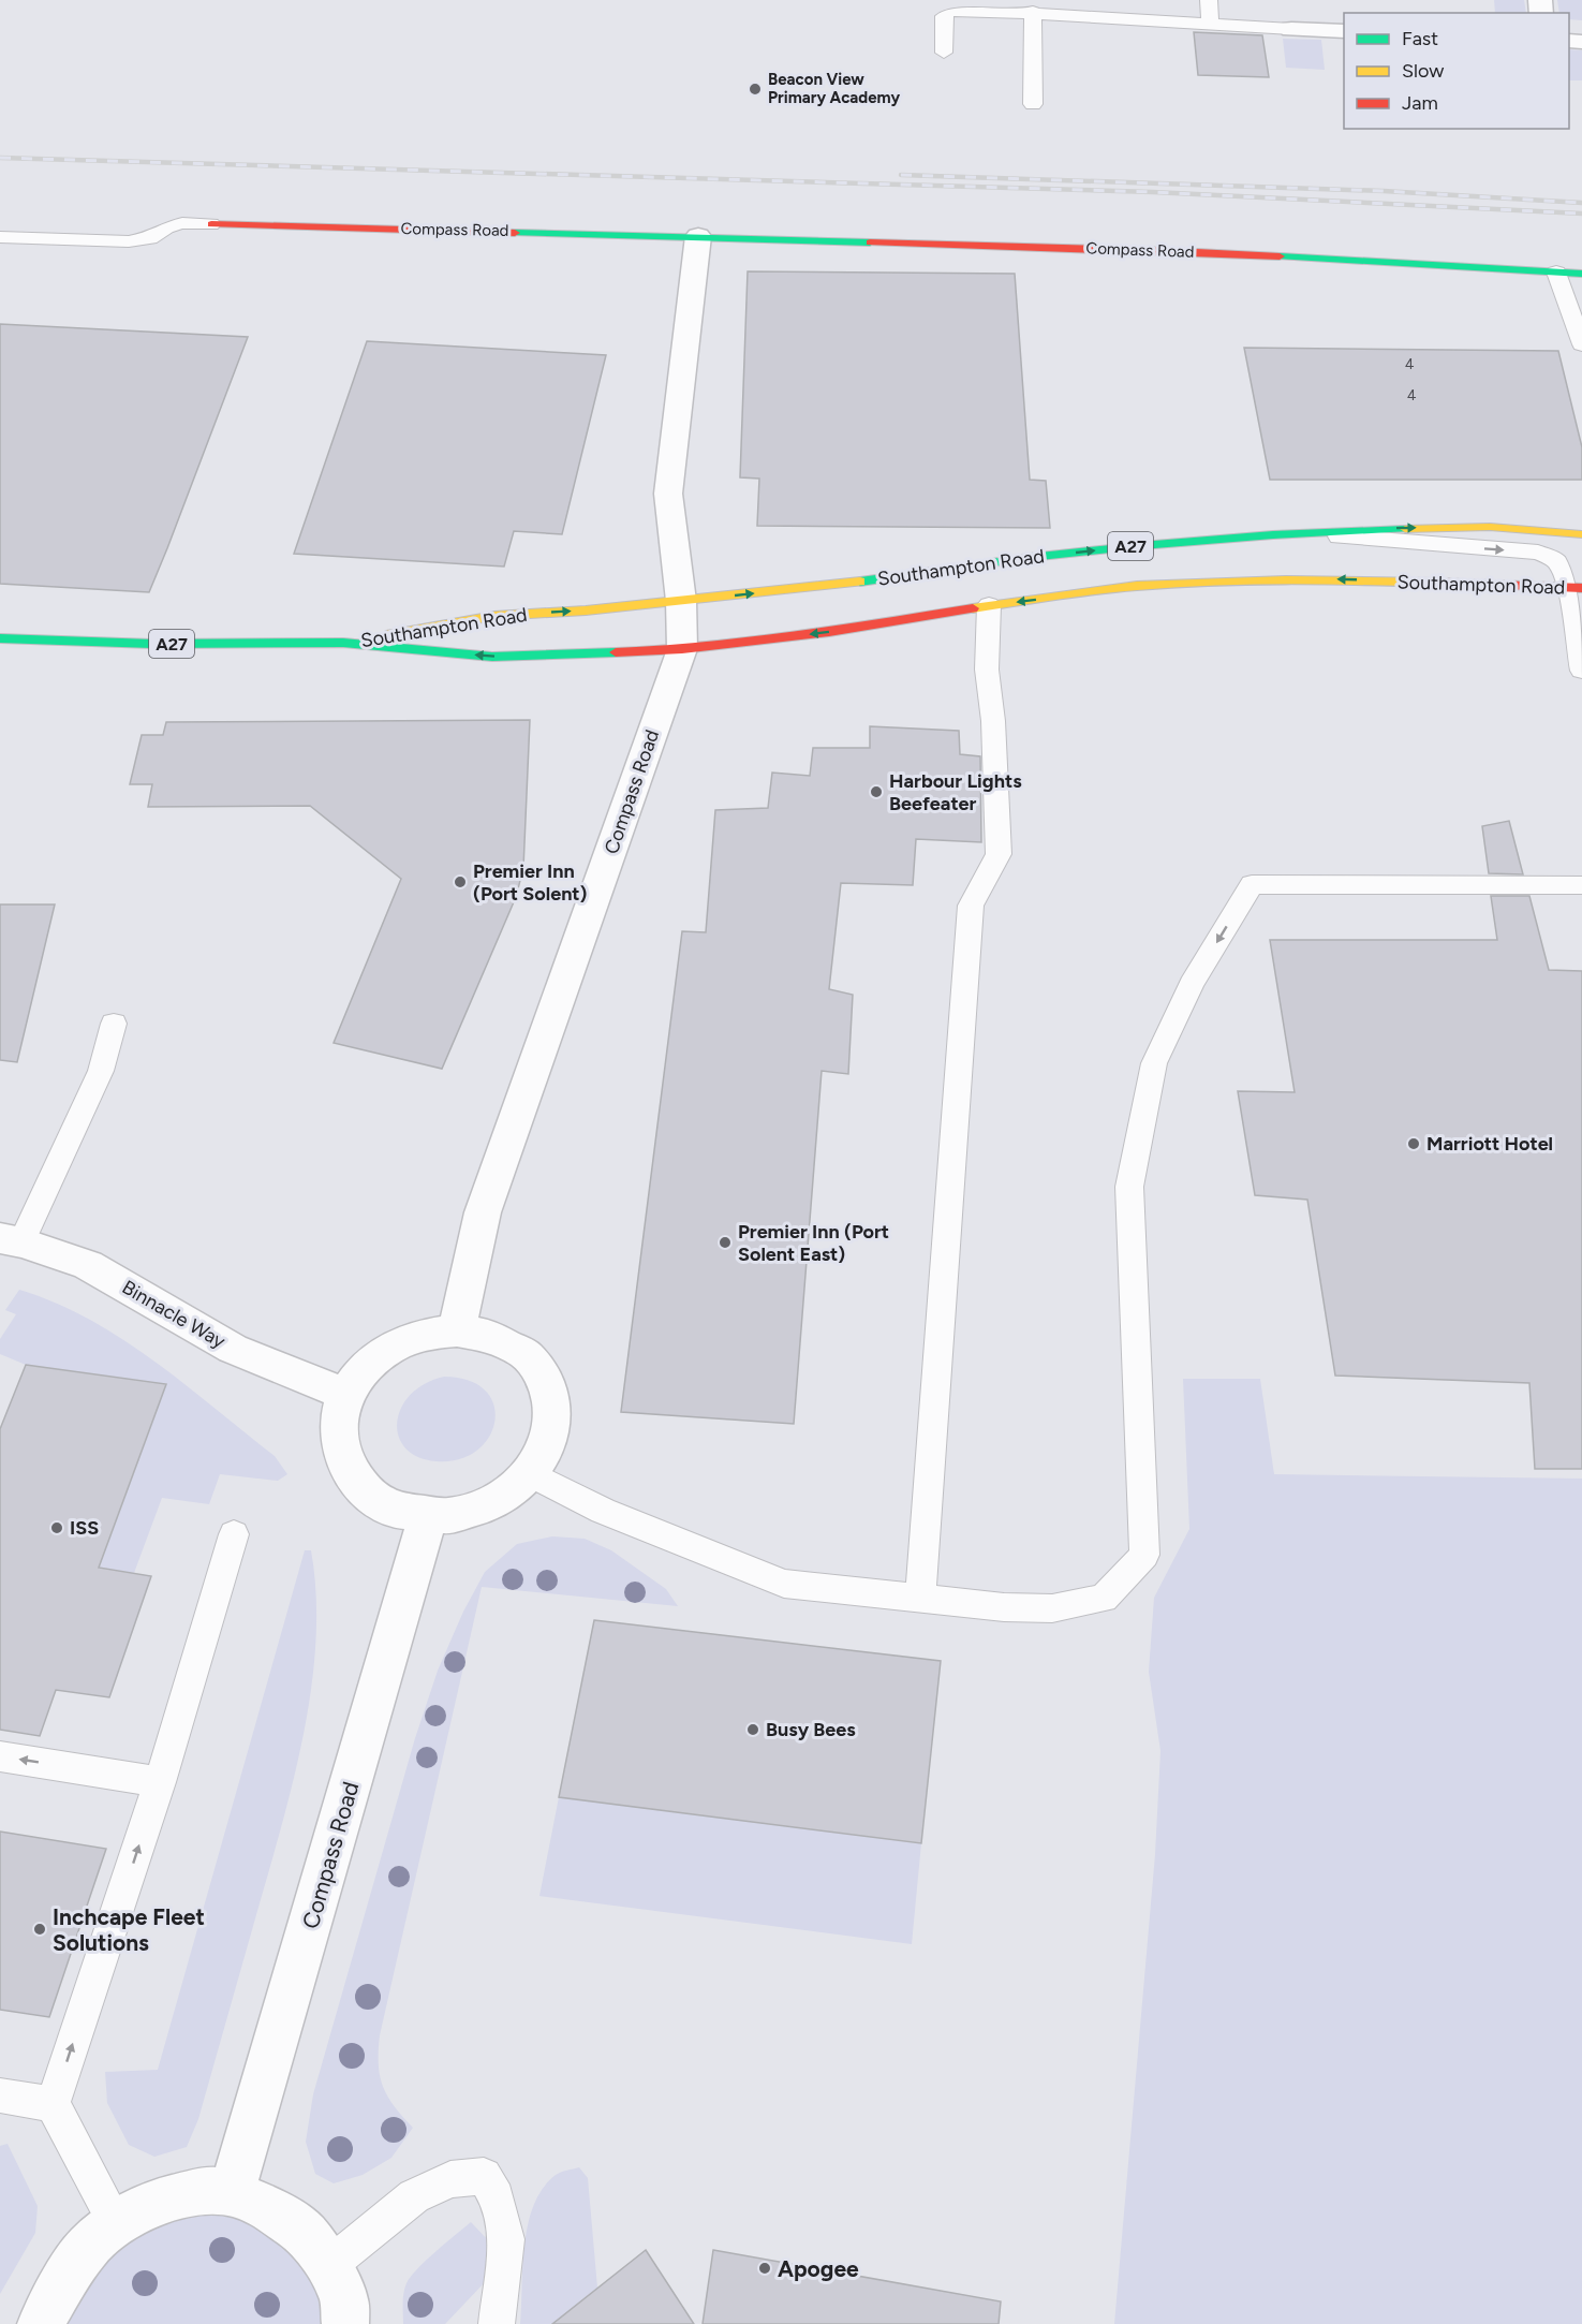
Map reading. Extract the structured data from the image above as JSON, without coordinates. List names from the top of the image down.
{
  "streets": {
    "main road": ["Compass Road", "A27", "Southampton Road"],
    "street": ["Binnacle Way"]
  },
  "crossings": [
    ["Compass Road", "Southampton Road"],
    ["Compass Road", "Binnacle Way"]
  ],
  "places": [
    "Beacon View Primary Academy",
    "Harbour Lights Beefeater",
    "Premier Inn (Port Solent)",
    "Marriott Hotel",
    "Premier Inn (Port Solent East)",
    "ISS",
    "Busy Bees",
    "Inchcape Fleet Solutions",
    "Apogee"
  ],
  "house_numbers": ["4", "4"],
  "legend": ["Fast", "Slow", "Jam"]
}
